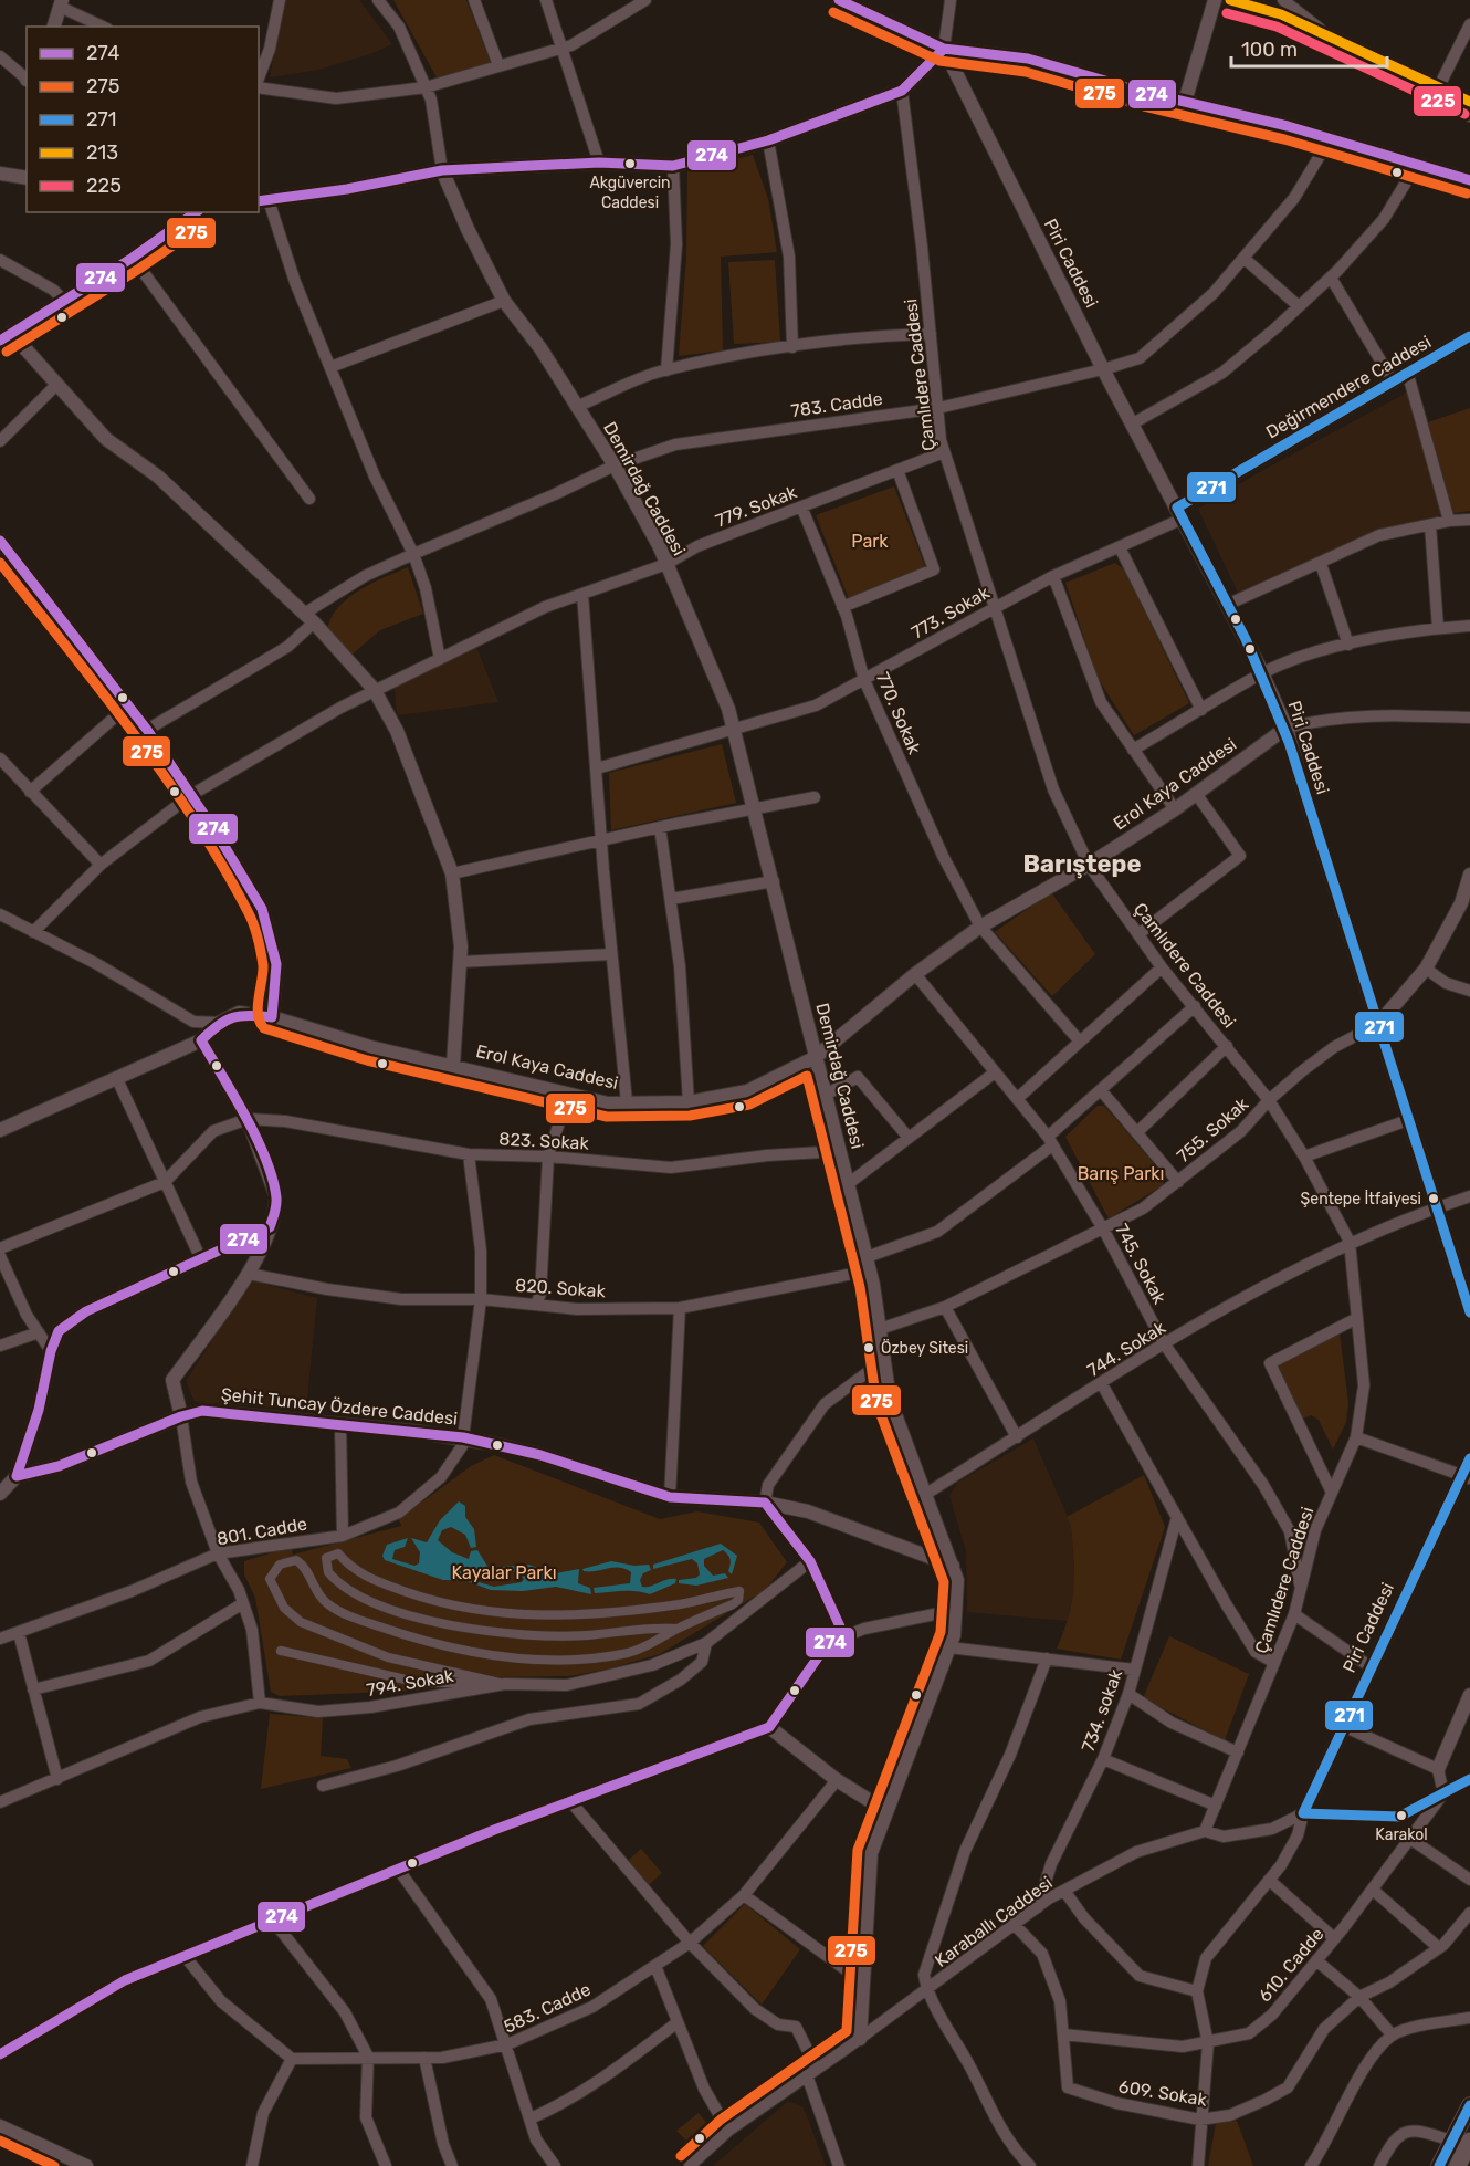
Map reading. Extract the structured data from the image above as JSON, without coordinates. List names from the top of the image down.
{
  "streets": {
    "street": [
      "Piri Caddesi",
      "Çamlıdere Caddesi",
      "Değirmendere Caddesi",
      "783. Cadde",
      "Demirdağ Caddesi",
      "779. Sokak",
      "773. Sokak",
      "770. Sokak",
      "Erol Kaya Caddesi",
      "755. Sokak",
      "823. Sokak",
      "745. Sokak",
      "820. Sokak",
      "744. Sokak",
      "Şehit Tuncay Özdere Caddesi",
      "801. Cadde",
      "794. Sokak",
      "734. sokak",
      "Karaballı Caddesi",
      "610. Cadde",
      "583. Cadde",
      "609. Sokak"
    ]
  },
  "crossings": [
    ["Piri Caddesi", "Değirmendere Caddesi"],
    ["Piri Caddesi", "783. Cadde"],
    ["Piri Caddesi", "773. Sokak"],
    ["Piri Caddesi", "Erol Kaya Caddesi"],
    ["Piri Caddesi", "755. Sokak"],
    ["Piri Caddesi", "744. Sokak"],
    ["Piri Caddesi", "Karaballı Caddesi"],
    ["Çamlıdere Caddesi", "783. Cadde"],
    ["Çamlıdere Caddesi", "779. Sokak"],
    ["Çamlıdere Caddesi", "773. Sokak"],
    ["Çamlıdere Caddesi", "Erol Kaya Caddesi"],
    ["Çamlıdere Caddesi", "755. Sokak"],
    ["Çamlıdere Caddesi", "745. Sokak"],
    ["Çamlıdere Caddesi", "820. Sokak"],
    ["Çamlıdere Caddesi", "744. Sokak"],
    ["Çamlıdere Caddesi", "Karaballı Caddesi"],
    ["Değirmendere Caddesi", "773. Sokak"],
    ["783. Cadde", "Demirdağ Caddesi"],
    ["Demirdağ Caddesi", "779. Sokak"],
    ["Demirdağ Caddesi", "773. Sokak"],
    ["Demirdağ Caddesi", "Erol Kaya Caddesi"],
    ["Demirdağ Caddesi", "755. Sokak"],
    ["Demirdağ Caddesi", "823. Sokak"],
    ["Demirdağ Caddesi", "820. Sokak"],
    ["Demirdağ Caddesi", "744. Sokak"],
    ["Demirdağ Caddesi", "Şehit Tuncay Özdere Caddesi"],
    ["Demirdağ Caddesi", "Karaballı Caddesi"],
    ["779. Sokak", "770. Sokak"],
    ["773. Sokak", "770. Sokak"],
    ["770. Sokak", "Erol Kaya Caddesi"],
    ["Erol Kaya Caddesi", "745. Sokak"],
    ["755. Sokak", "745. Sokak"],
    ["823. Sokak", "801. Cadde"],
    ["745. Sokak", "820. Sokak"],
    ["745. Sokak", "744. Sokak"],
    ["820. Sokak", "801. Cadde"],
    ["Şehit Tuncay Özdere Caddesi", "801. Cadde"],
    ["734. sokak", "Karaballı Caddesi"],
    ["Karaballı Caddesi", "610. Cadde"],
    ["Karaballı Caddesi", "609. Sokak"],
    ["610. Cadde", "609. Sokak"]
  ],
  "districts": ["Barıştepe"],
  "parks": ["Park", "Barış Parkı", "Kayalar Parkı"],
  "places": [
    "Akgüvercin Caddesi",
    "Şentepe İtfaiyesi",
    "Özbey Sitesi",
    "Karakol"
  ],
  "lines": [
    "transit line 274",
    "transit line 213",
    "transit line 275",
    "transit line 225",
    "transit line 271"
  ],
  "legend": [
    "274",
    "275",
    "271",
    "213",
    "225"
  ],
  "scale_bar": "100 m"
}
